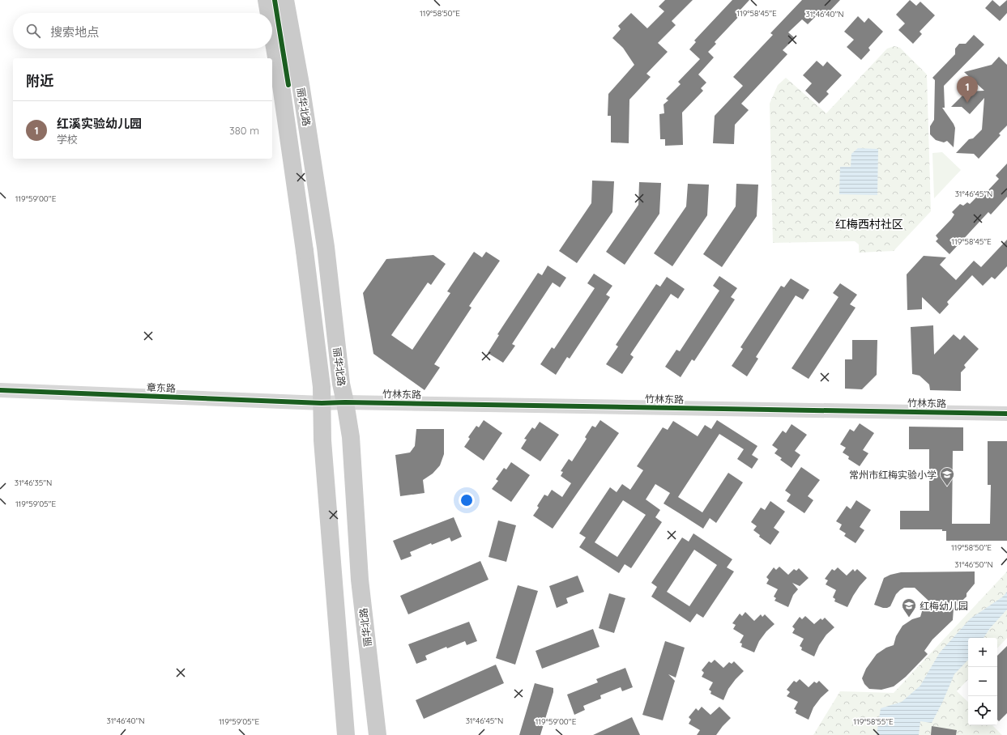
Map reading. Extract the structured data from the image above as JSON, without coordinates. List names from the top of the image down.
{
  "streets": {
    "main road": ["丽华北路"],
    "street": ["章东路", "竹林东路"]
  },
  "crossings": [
    ["丽华北路", "章东路"],
    ["丽华北路", "竹林东路"],
    ["章东路", "竹林东路"]
  ],
  "districts": ["红梅西村社区"],
  "places": {
    "school or university": ["常州市红梅实验小学", "红梅幼儿园"]
  },
  "page": {
    "search": "搜索地点",
    "heading": "附近",
    "pins": "1",
    "list": [
      {
        "mark": "1",
        "name": "红溪实验幼儿园",
        "note": "学校",
        "value": "380 m"
      }
    ],
    "map_buttons": ["+", "−"]
  },
  "coordinates": [
    "119°58'50\"E",
    "119°58'45\"E",
    "31°46'40\"N",
    "31°46'45\"N",
    "119°59'00\"E",
    "31°46'35\"N",
    "119°59'05\"E",
    "31°46'50\"N",
    "119°58'55\"E"
  ]
}
